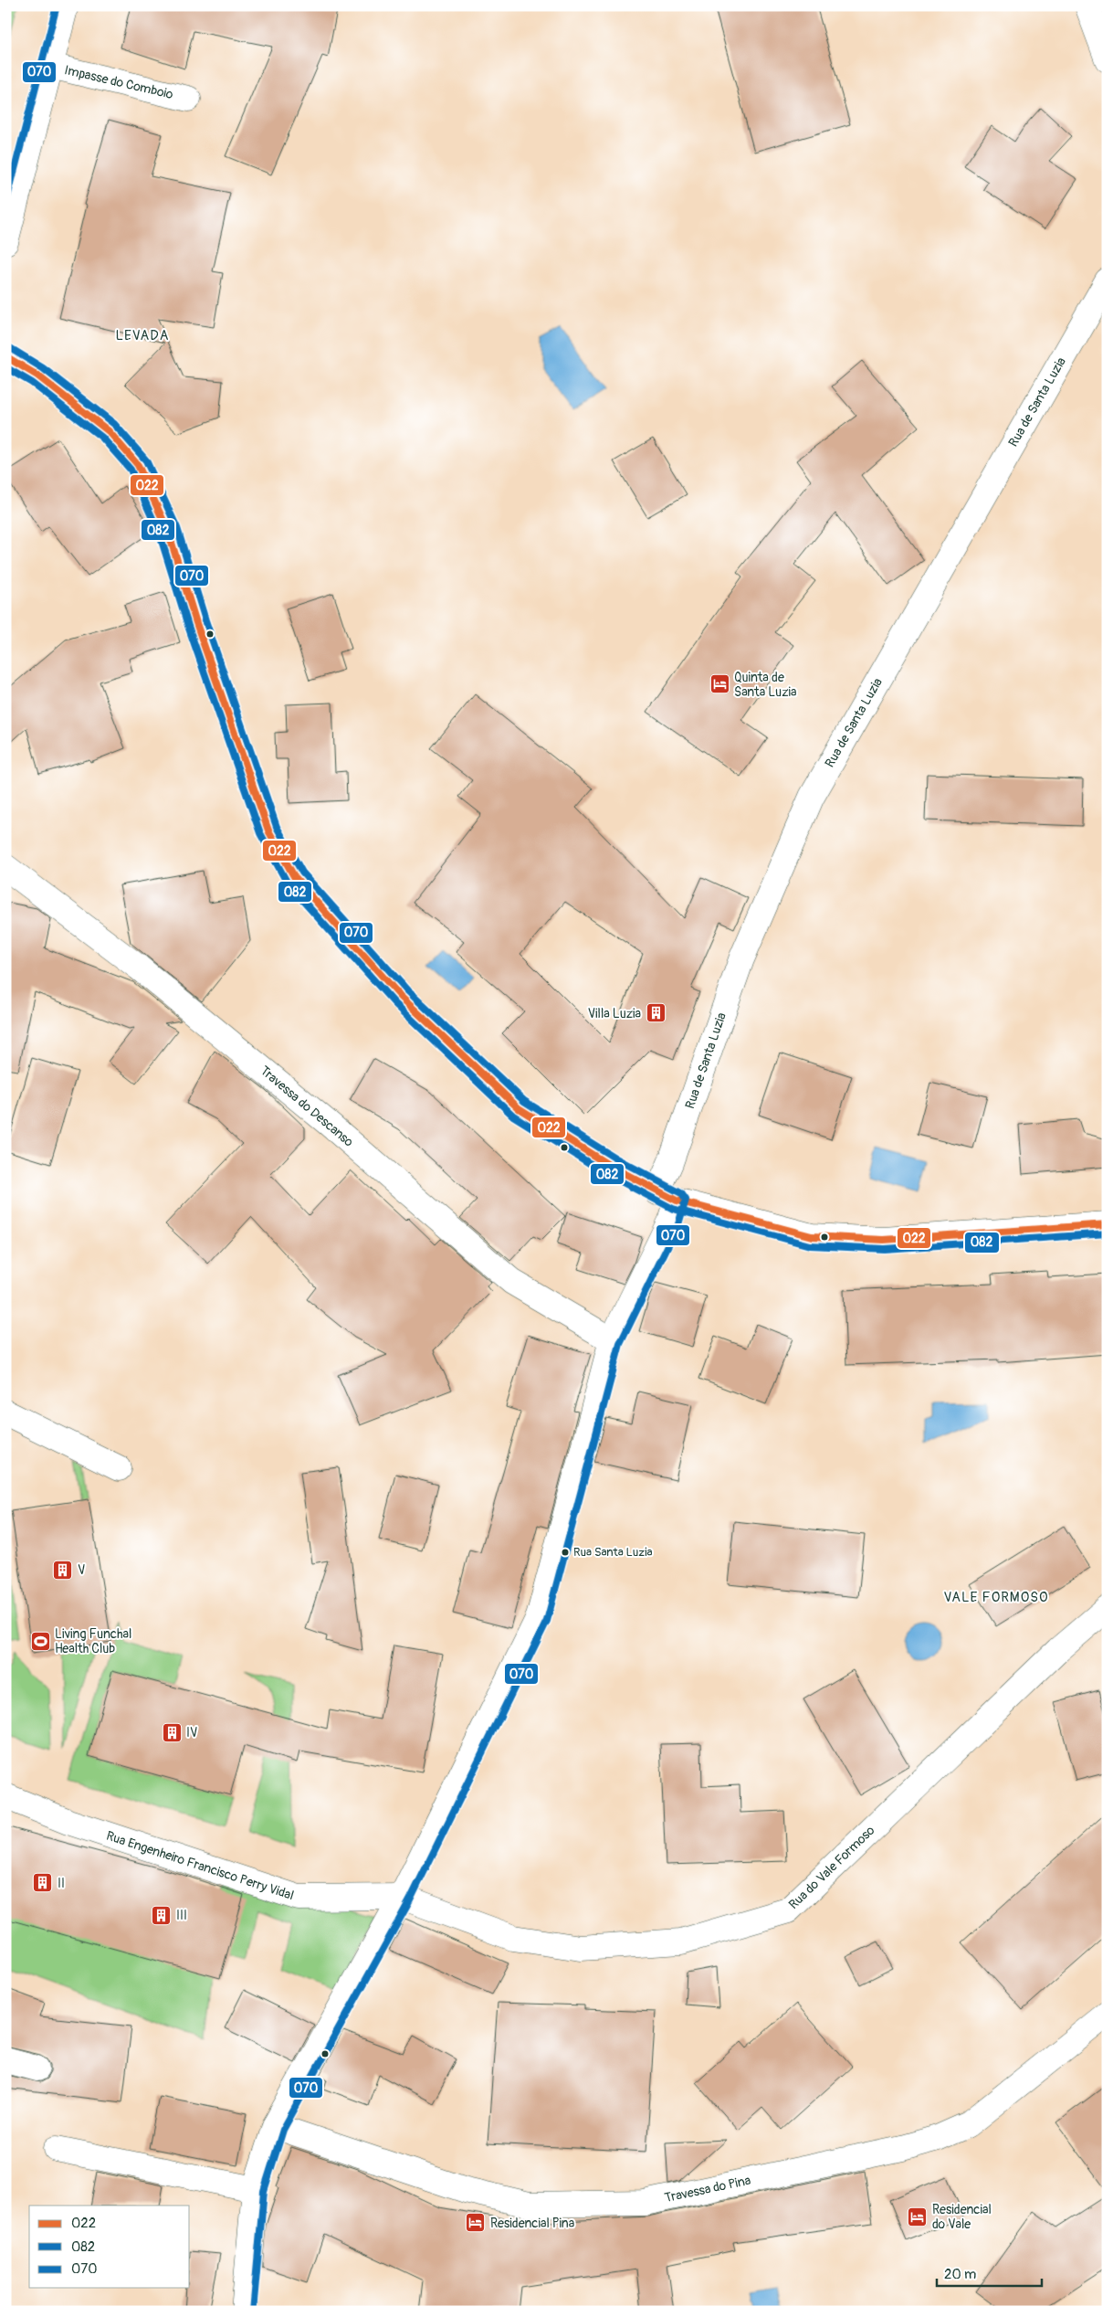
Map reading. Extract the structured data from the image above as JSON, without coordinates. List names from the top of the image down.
{
  "streets": {
    "street": [
      "Impasse do Comboio",
      "Rua de Santa Luzia",
      "Travessa do Descanso",
      "Rua Engenheiro Francisco Perry Vidal",
      "Rua do Vale Formoso",
      "Travessa do Pina"
    ]
  },
  "crossings": [
    ["Rua de Santa Luzia", "Travessa do Descanso"],
    ["Rua de Santa Luzia", "Rua Engenheiro Francisco Perry Vidal"],
    ["Rua de Santa Luzia", "Rua do Vale Formoso"],
    ["Rua de Santa Luzia", "Travessa do Pina"],
    ["Rua Engenheiro Francisco Perry Vidal", "Rua do Vale Formoso"]
  ],
  "districts": ["LEVADA", "VALE FORMOSO"],
  "places": {
    "hotel": ["Quinta de Santa Luzia", "Residencial do Vale", "Residencial Pina"],
    "building": [
      "Villa Luzia",
      "V",
      "IV",
      "II",
      "III"
    ],
    "other": ["Rua Santa Luzia"],
    "sports": ["Living Funchal Health Club"]
  },
  "lines": ["transit line 070", "transit line 022", "transit line 082"],
  "legend": ["022", "082", "070"],
  "scale_bar": "20 m"
}
